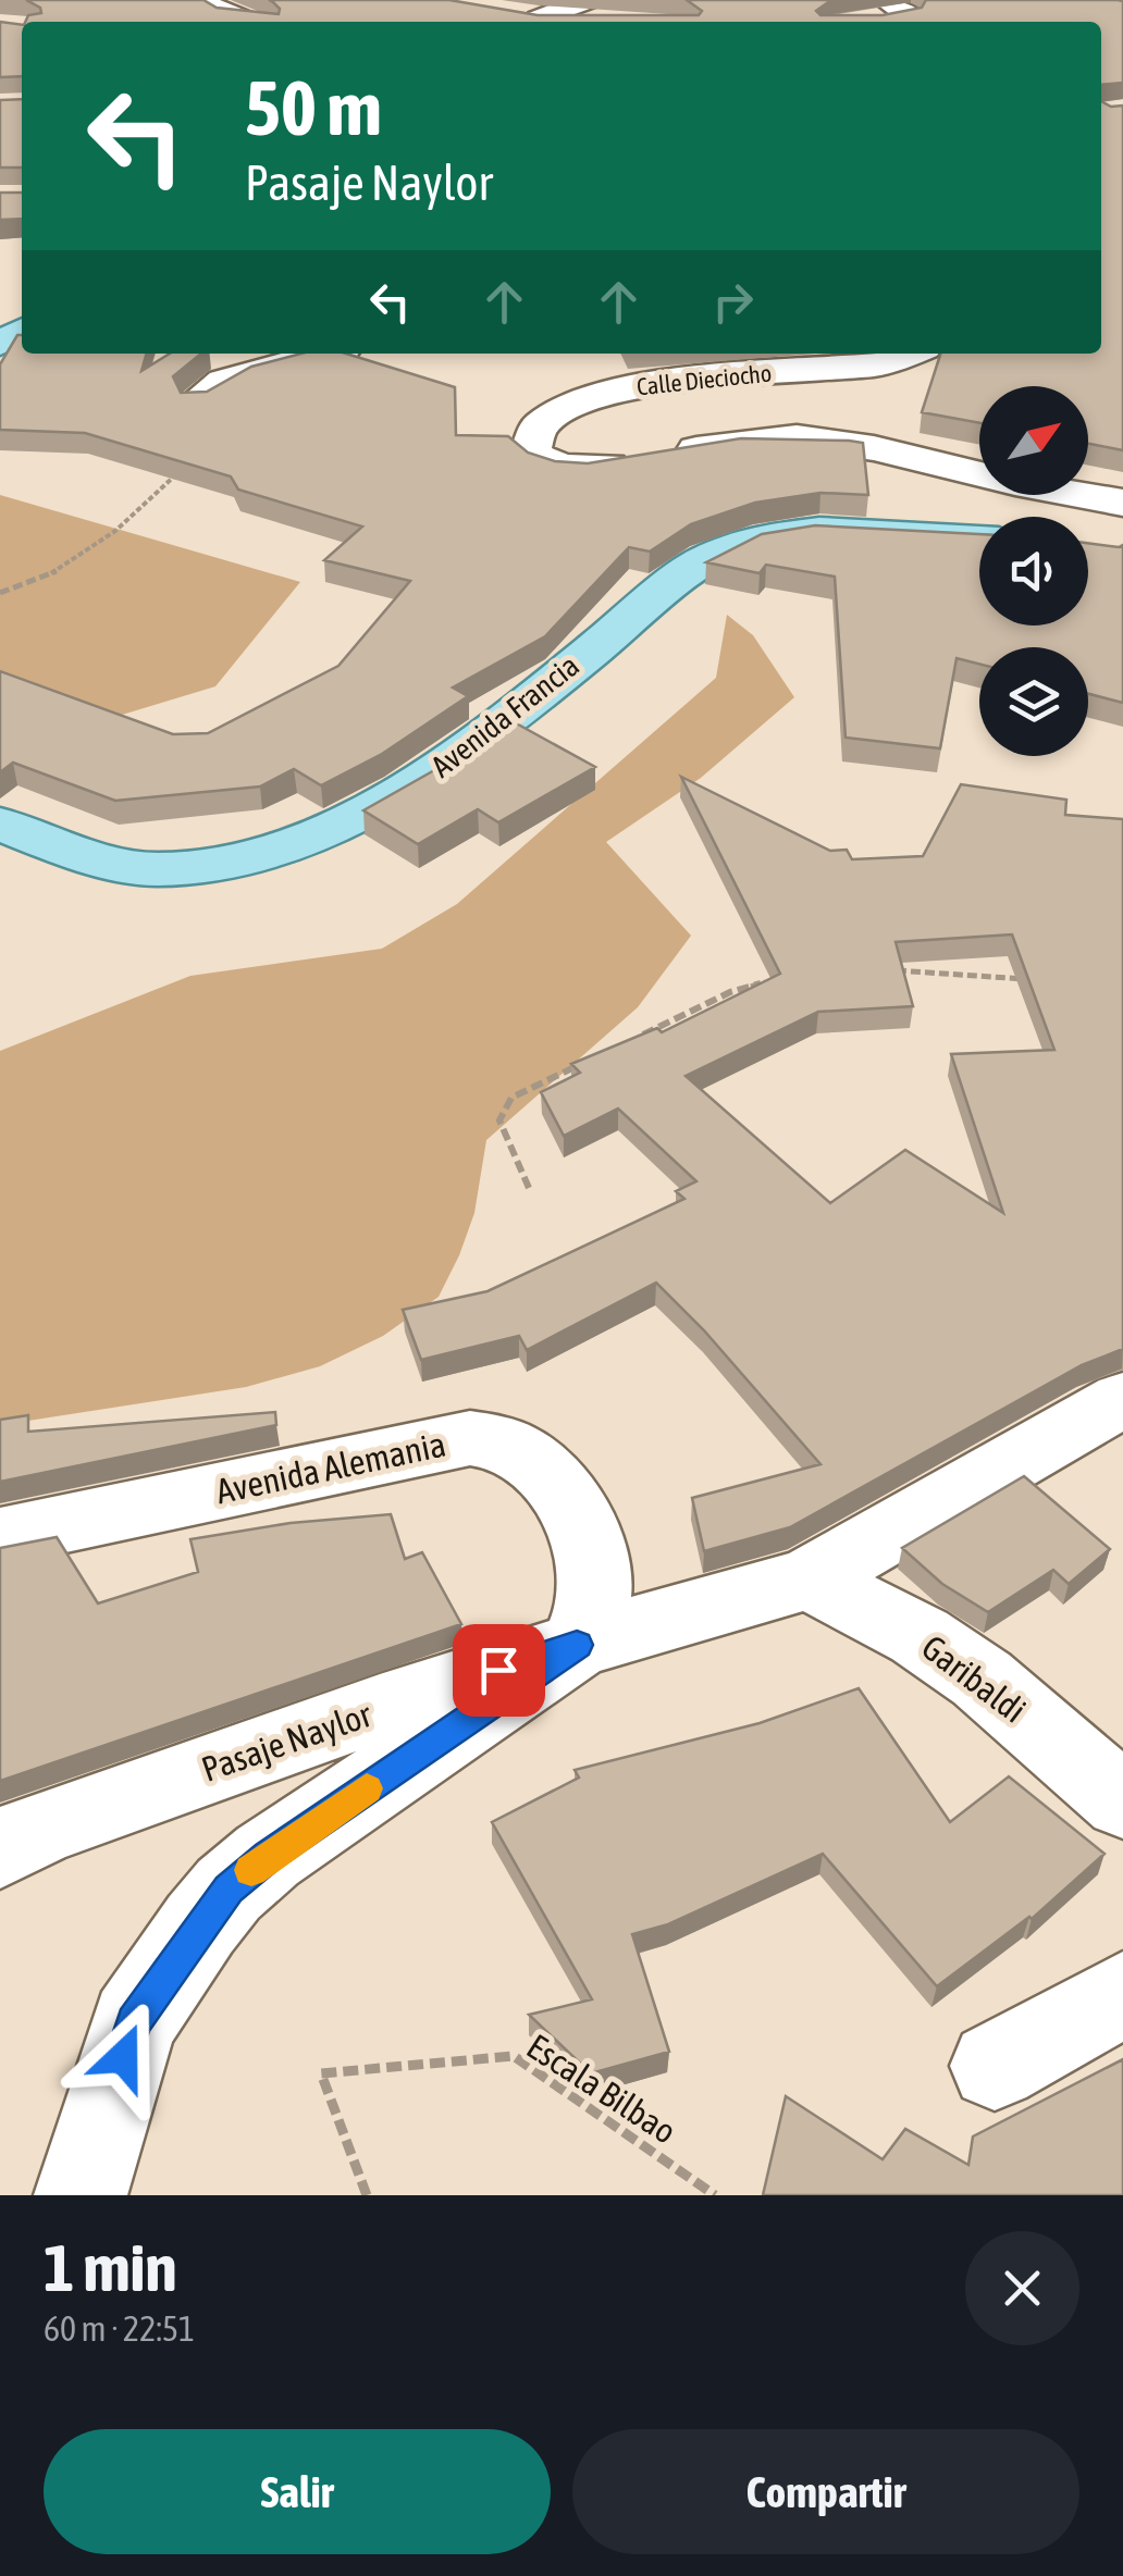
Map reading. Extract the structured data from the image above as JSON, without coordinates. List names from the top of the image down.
{
  "streets": {
    "main road": ["Avenida Francia"],
    "street": [
      "Calle Dieciocho",
      "Avenida Alemania",
      "Garibaldi",
      "Pasaje Naylor"
    ],
    "path": ["Escala Bilbao"]
  },
  "crossings": [
    ["Avenida Alemania", "Pasaje Naylor"]
  ],
  "north": "top right",
  "page": {
    "turn": ["50 m", "Pasaje Naylor"],
    "heading": ["1 min", "60 m · 22:51"],
    "buttons": ["Salir", "Compartir"]
  }
}
